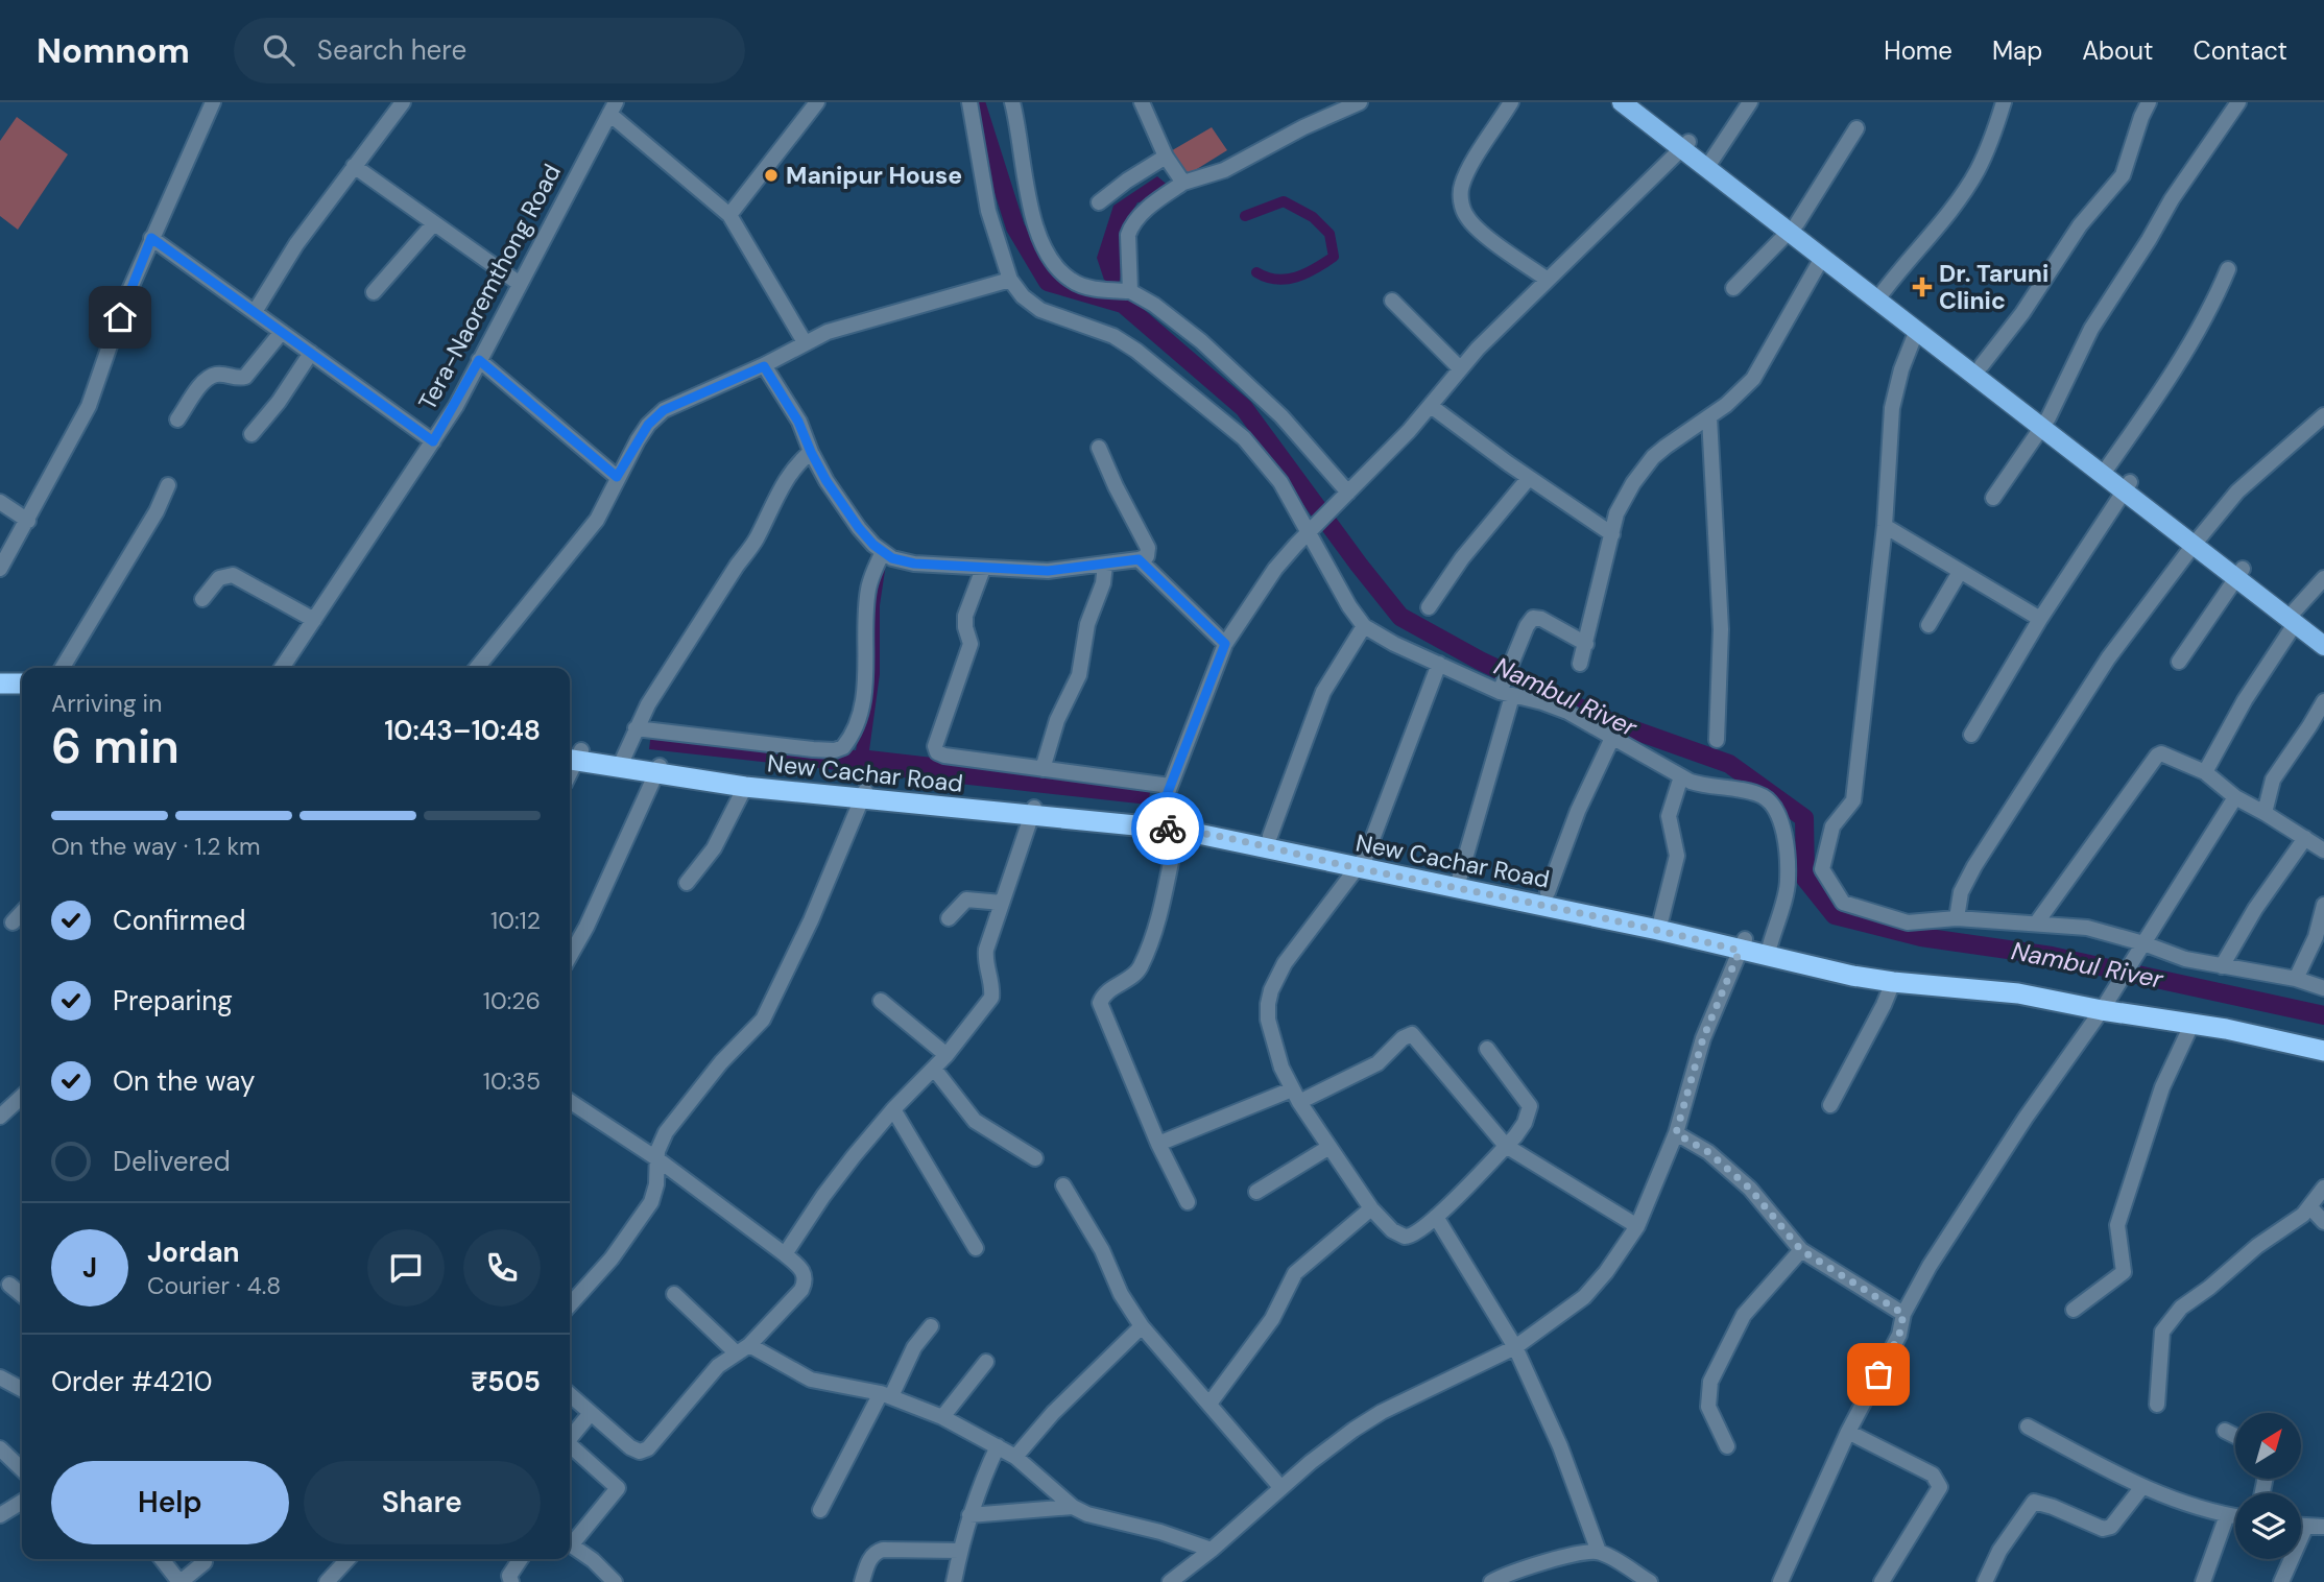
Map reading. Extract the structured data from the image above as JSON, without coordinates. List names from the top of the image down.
{
  "streets": {
    "highway": ["New Cachar Road"],
    "street": ["Tera-Naoremthong Road"]
  },
  "water": ["Nambul River"],
  "places": {
    "other": ["Manipur House"],
    "health": ["Dr. Taruni Clinic"]
  },
  "north": "top right",
  "page": {
    "header": "Nomnom",
    "search": "Search here",
    "nav": [
      "Home",
      "Map",
      "About",
      "Contact"
    ],
    "heading": ["6 min", "Arriving in", "10:43–10:48"],
    "panel": [
      "Jordan",
      "Courier · 4.8",
      "Order #4210",
      "₹505"
    ],
    "bar": "On the way · 1.2 km",
    "list": [
      ["Confirmed", "10:12"],
      ["Preparing", "10:26"],
      ["On the way", "10:35"],
      "Delivered"
    ],
    "round": "J",
    "buttons": ["Help", "Share"]
  }
}
